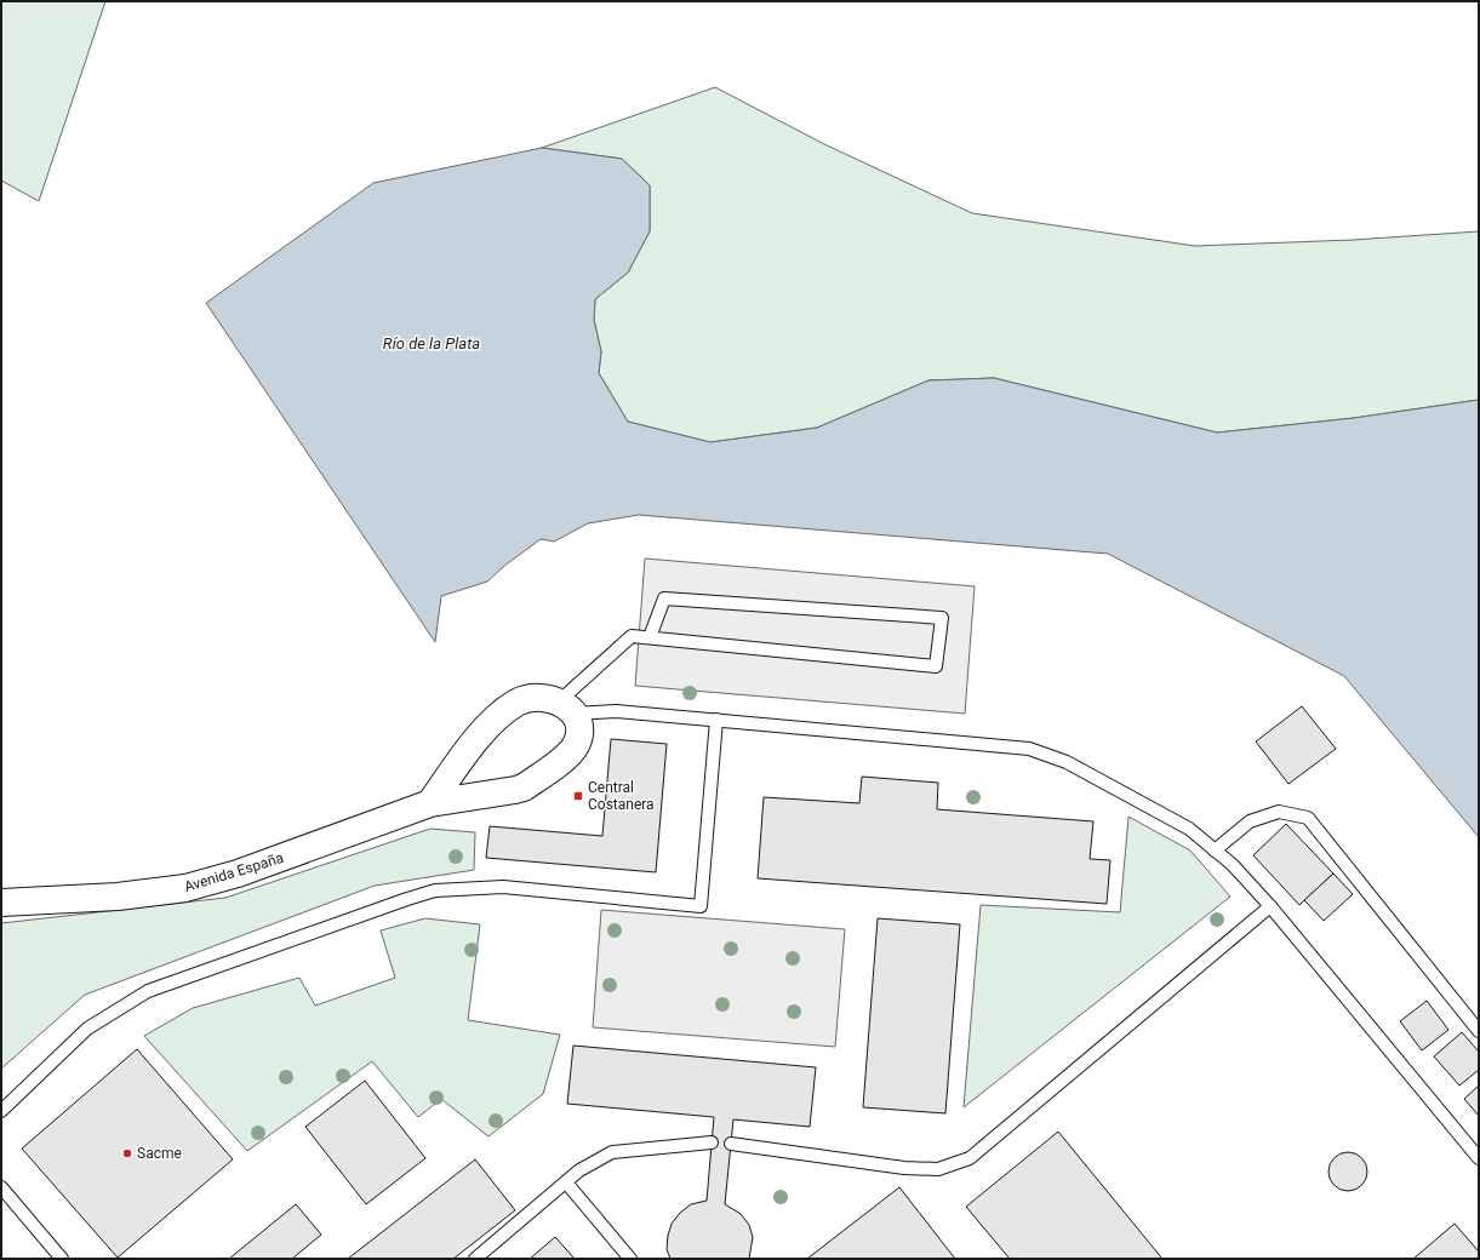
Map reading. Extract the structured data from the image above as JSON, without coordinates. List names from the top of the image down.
{
  "streets": {
    "street": ["Avenida España"]
  },
  "water": ["Río de la Plata"],
  "places": {
    "transit": ["Central Costanera"],
    "other": ["Sacme"]
  }
}
